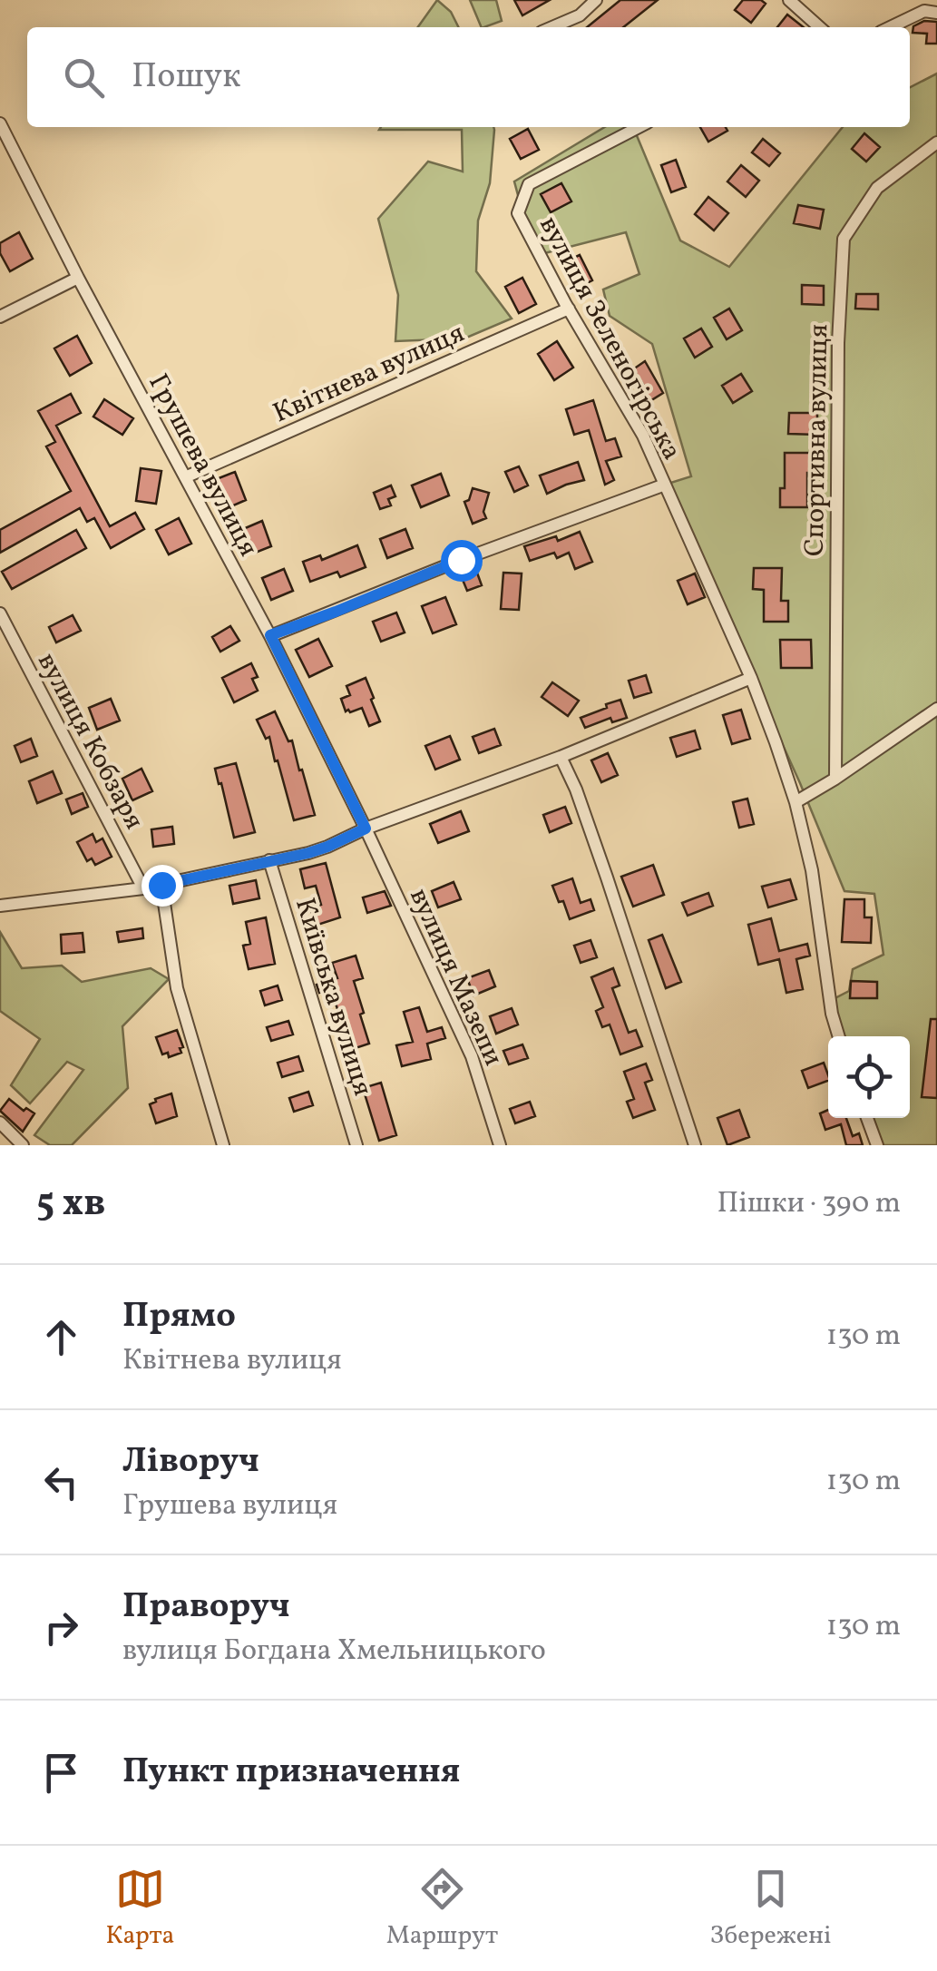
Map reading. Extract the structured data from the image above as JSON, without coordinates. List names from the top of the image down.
{
  "streets": {
    "street": [
      "вулиця Зеленогірська",
      "Квітнева вулиця",
      "Спортивна вулиця",
      "Грушева вулиця",
      "вулиця Кобзаря",
      "вулиця Мазепи",
      "Київська вулиця"
    ]
  },
  "crossings": [
    ["вулиця Зеленогірська", "Квітнева вулиця"],
    ["Квітнева вулиця", "Грушева вулиця"],
    ["Грушева вулиця", "вулиця Мазепи"]
  ],
  "page": {
    "search": "Пошук",
    "heading": ["5 хв", "Пішки · 390 m"],
    "list": [
      ["Прямо", "Квітнева вулиця", "130 m"],
      ["Ліворуч", "Грушева вулиця", "130 m"],
      ["Праворуч", "вулиця Богдана Хмельницького", "130 m"],
      "Пункт призначення"
    ],
    "nav": ["Карта", "Маршрут", "Збережені"]
  }
}
